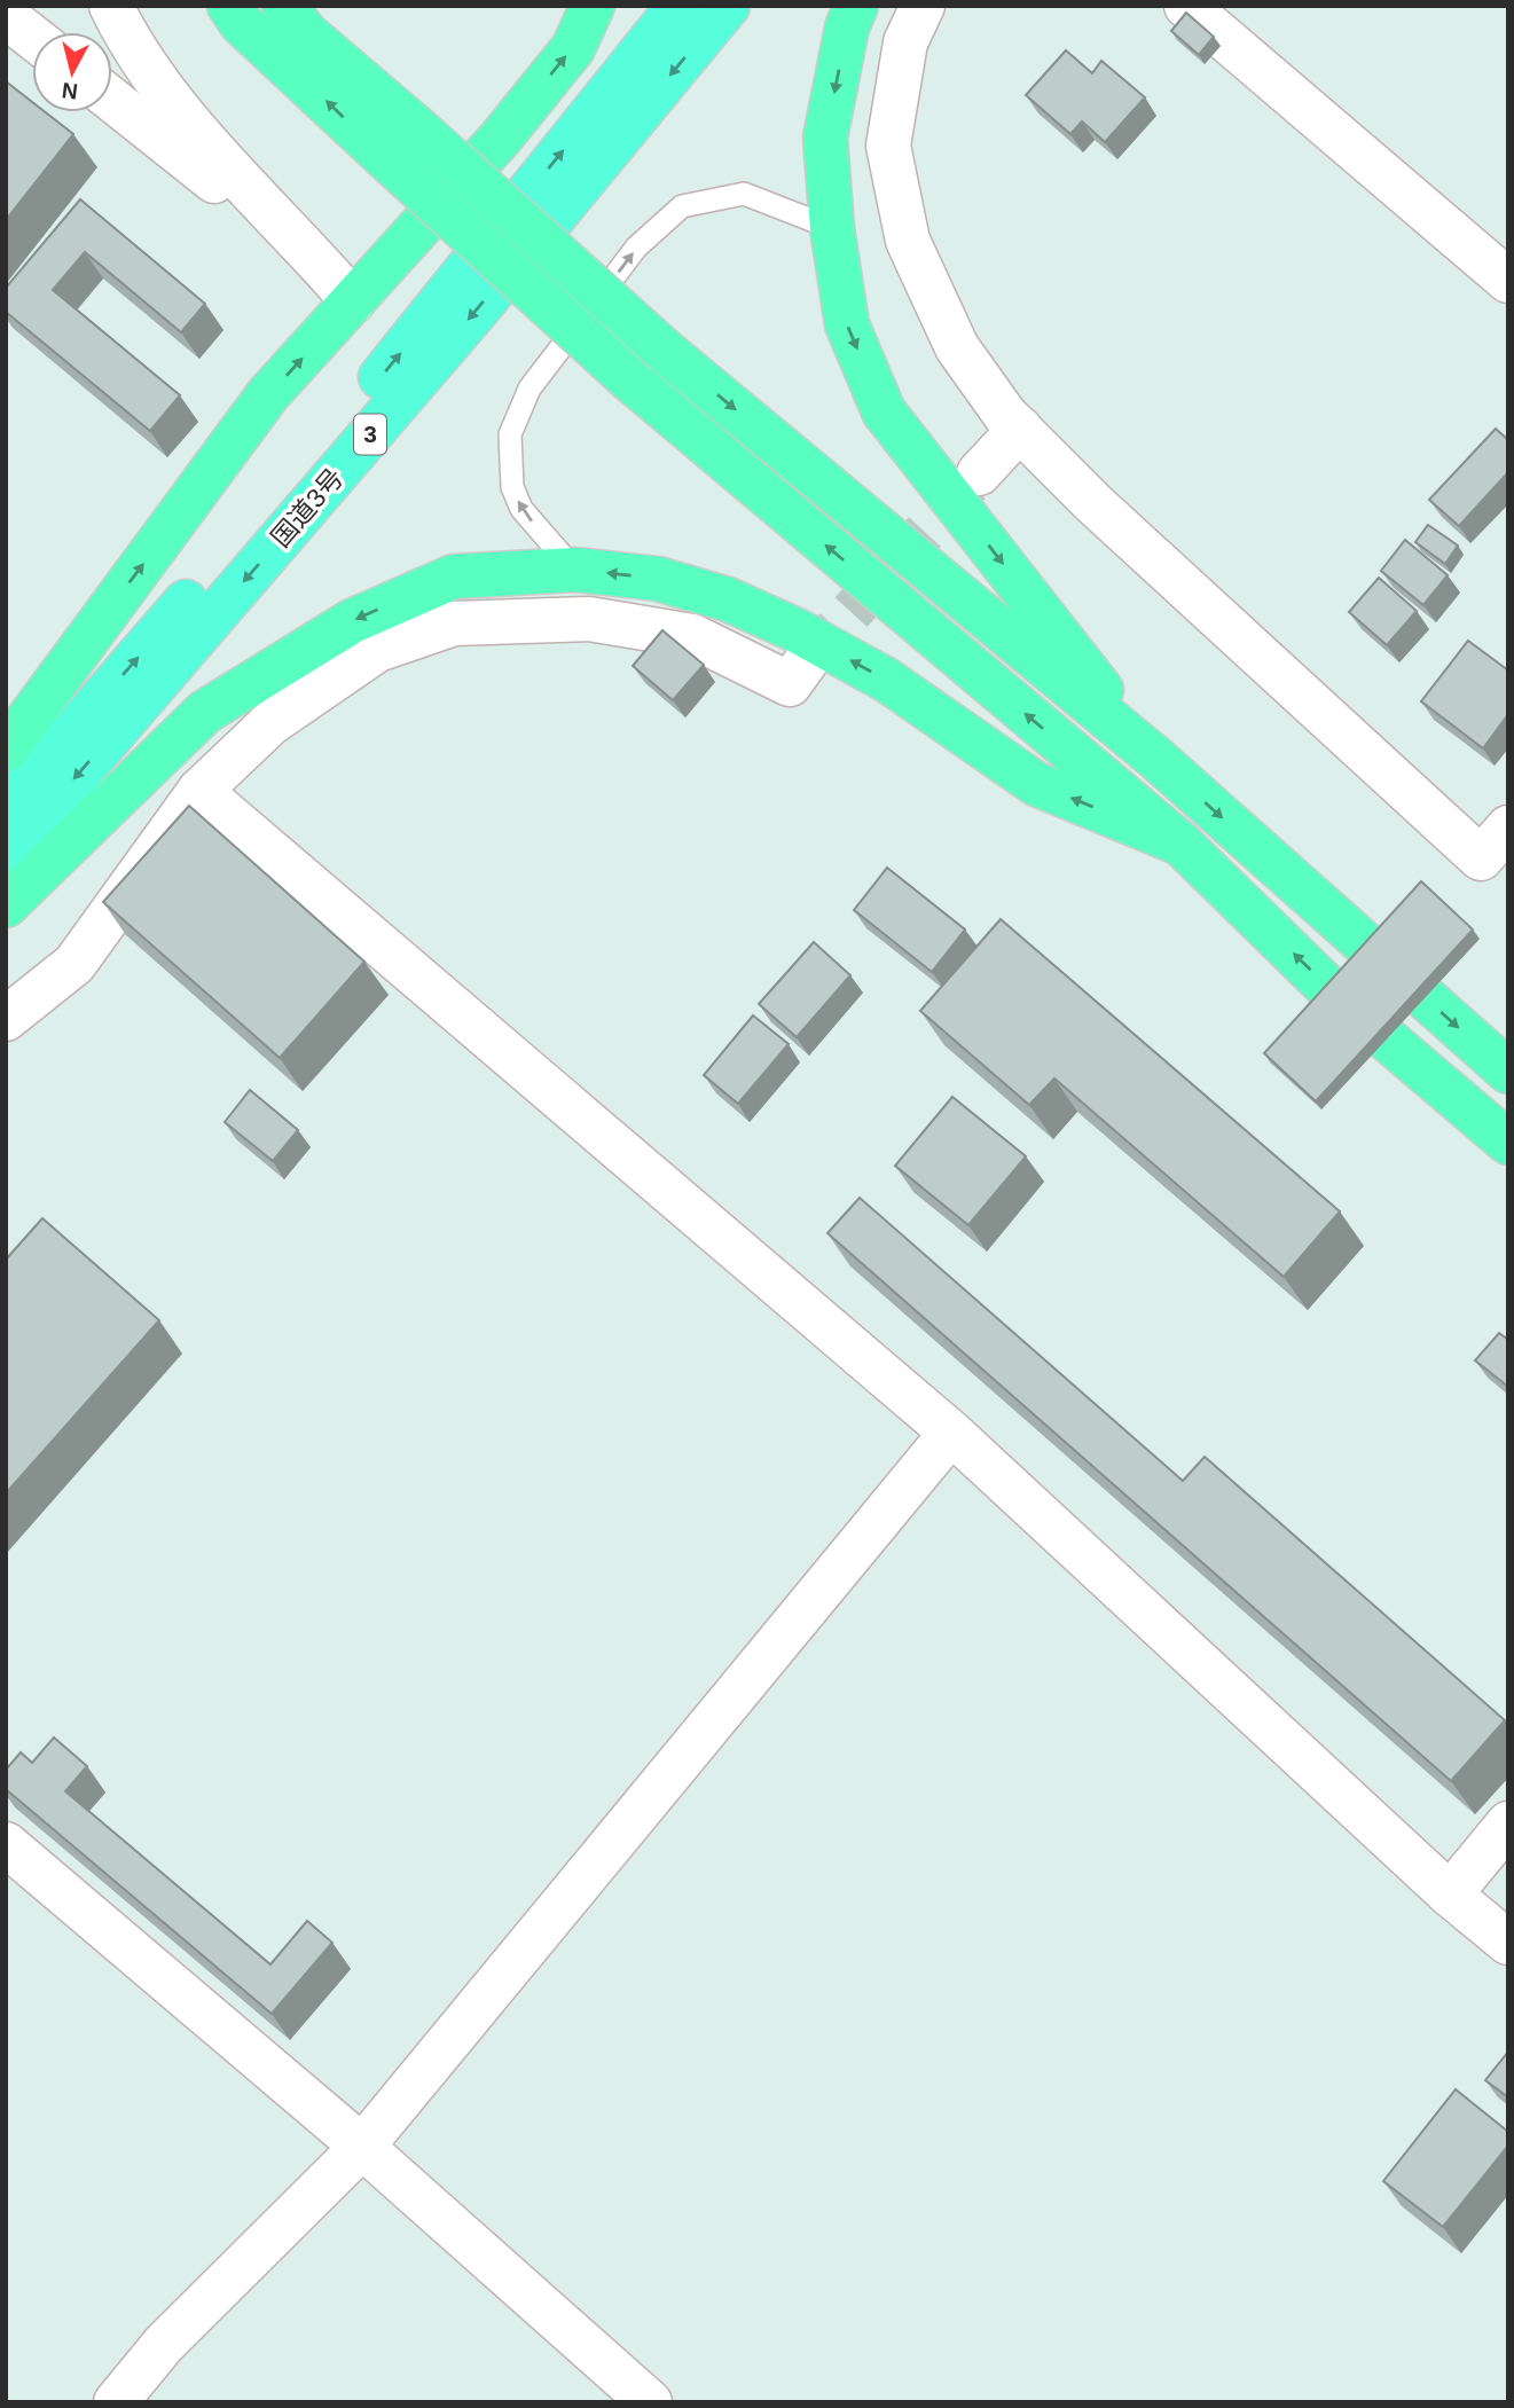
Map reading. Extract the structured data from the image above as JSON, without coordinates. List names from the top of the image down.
{
  "streets": {
    "highway": ["3", "国道3号"]
  },
  "north": "bottom"
}
